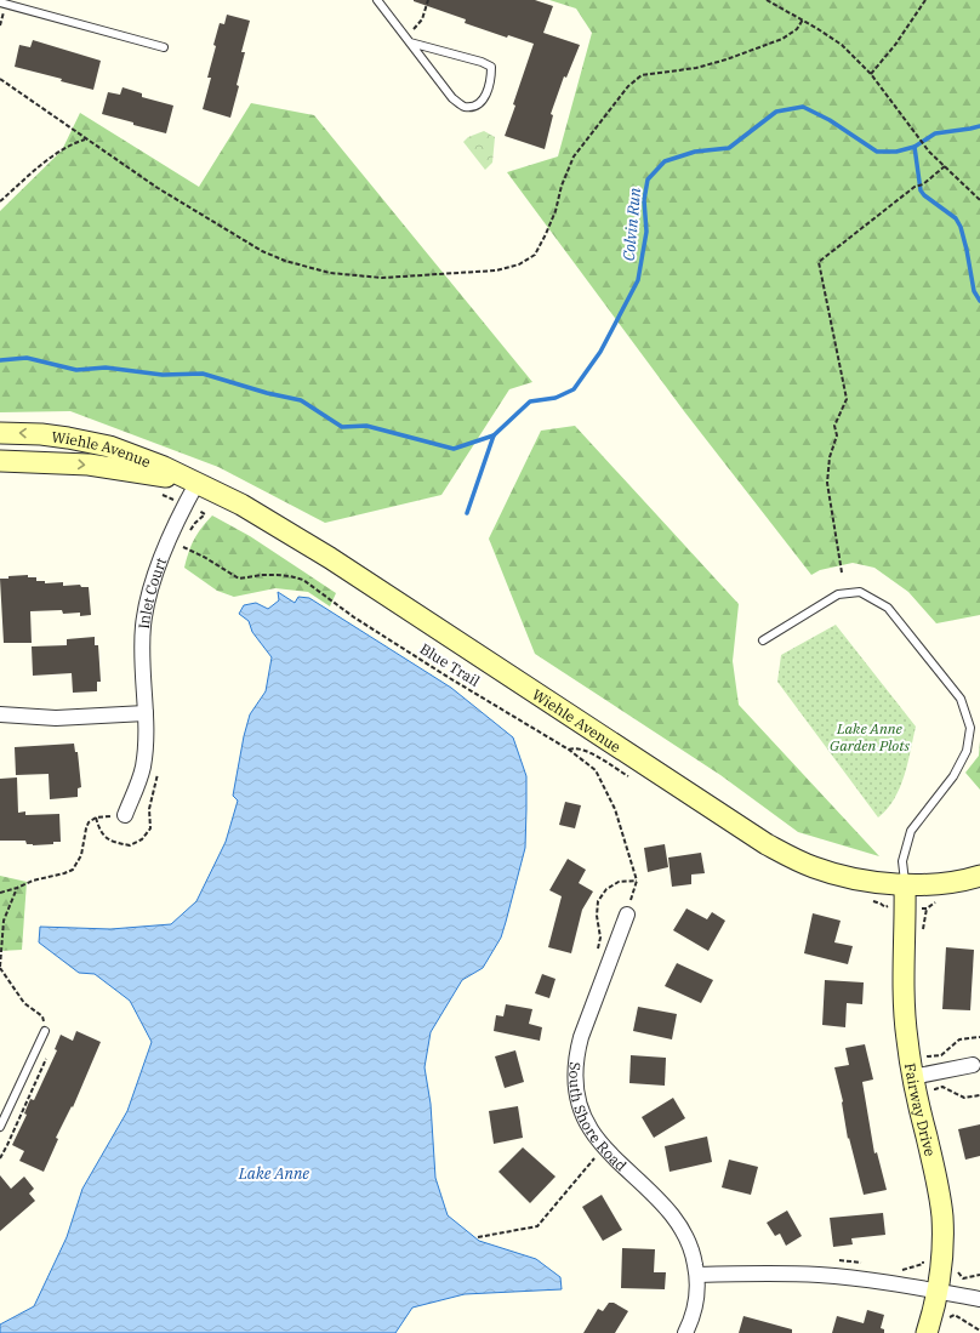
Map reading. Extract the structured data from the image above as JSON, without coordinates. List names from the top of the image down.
{
  "streets": {
    "main road": ["Wiehle Avenue", "Fairway Drive"],
    "street": ["Inlet Court", "South Shore Road"],
    "path": ["Blue Trail"]
  },
  "crossings": [
    ["Wiehle Avenue", "Inlet Court"],
    ["Wiehle Avenue", "Fairway Drive"],
    ["Blue Trail", "South Shore Road"]
  ],
  "water": ["Colvin Run", "Lake Anne"],
  "parks": ["Lake Anne Garden Plots"]
}
